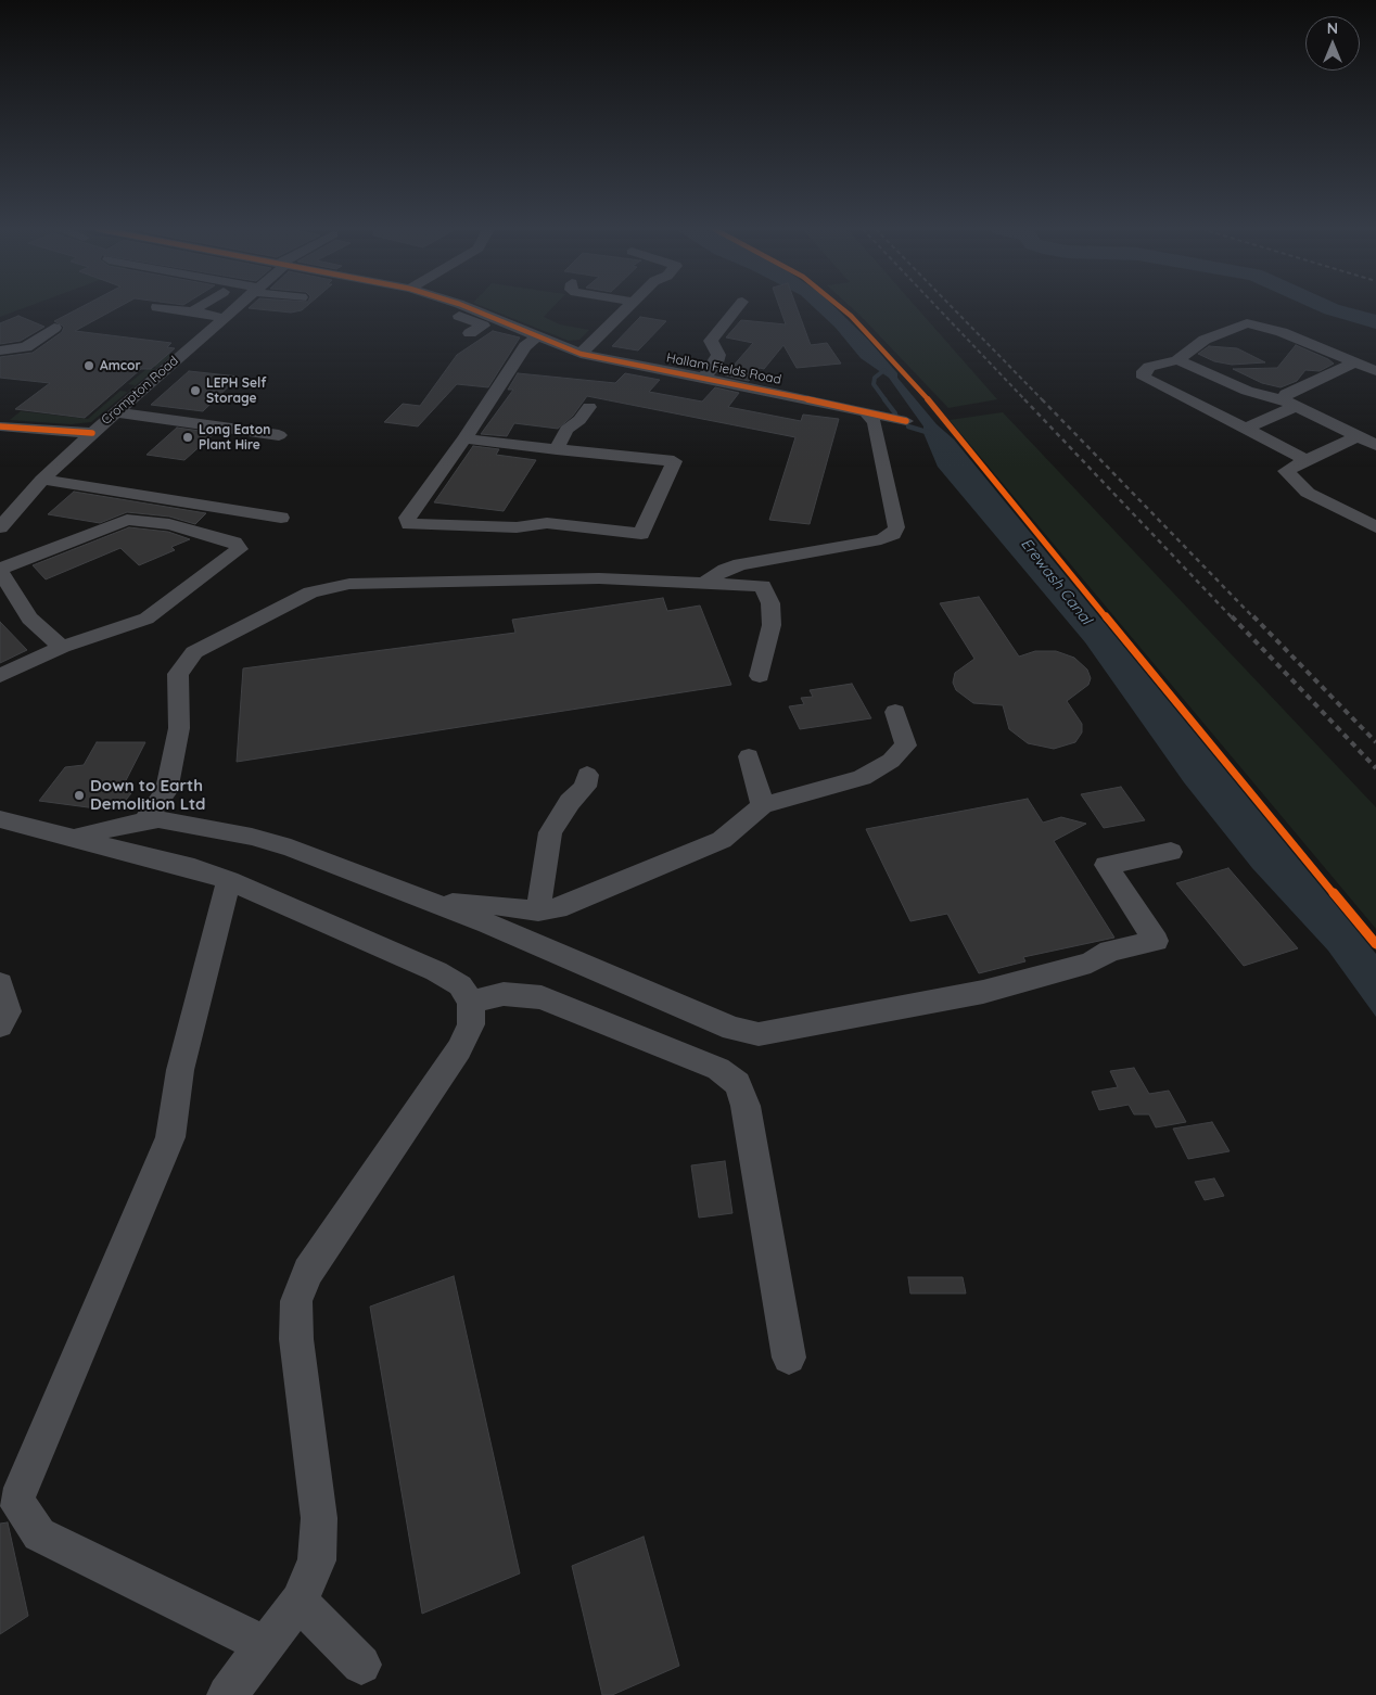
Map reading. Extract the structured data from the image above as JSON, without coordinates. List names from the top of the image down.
{
  "streets": {
    "street": ["Hallam Fields Road", "Crompton Road"]
  },
  "water": ["Erewash Canal"],
  "places": [
    "Amcor",
    "LEPH Self Storage",
    "Long Eaton Plant Hire",
    "Down to Earth Demolition Ltd"
  ],
  "north": "top"
}
